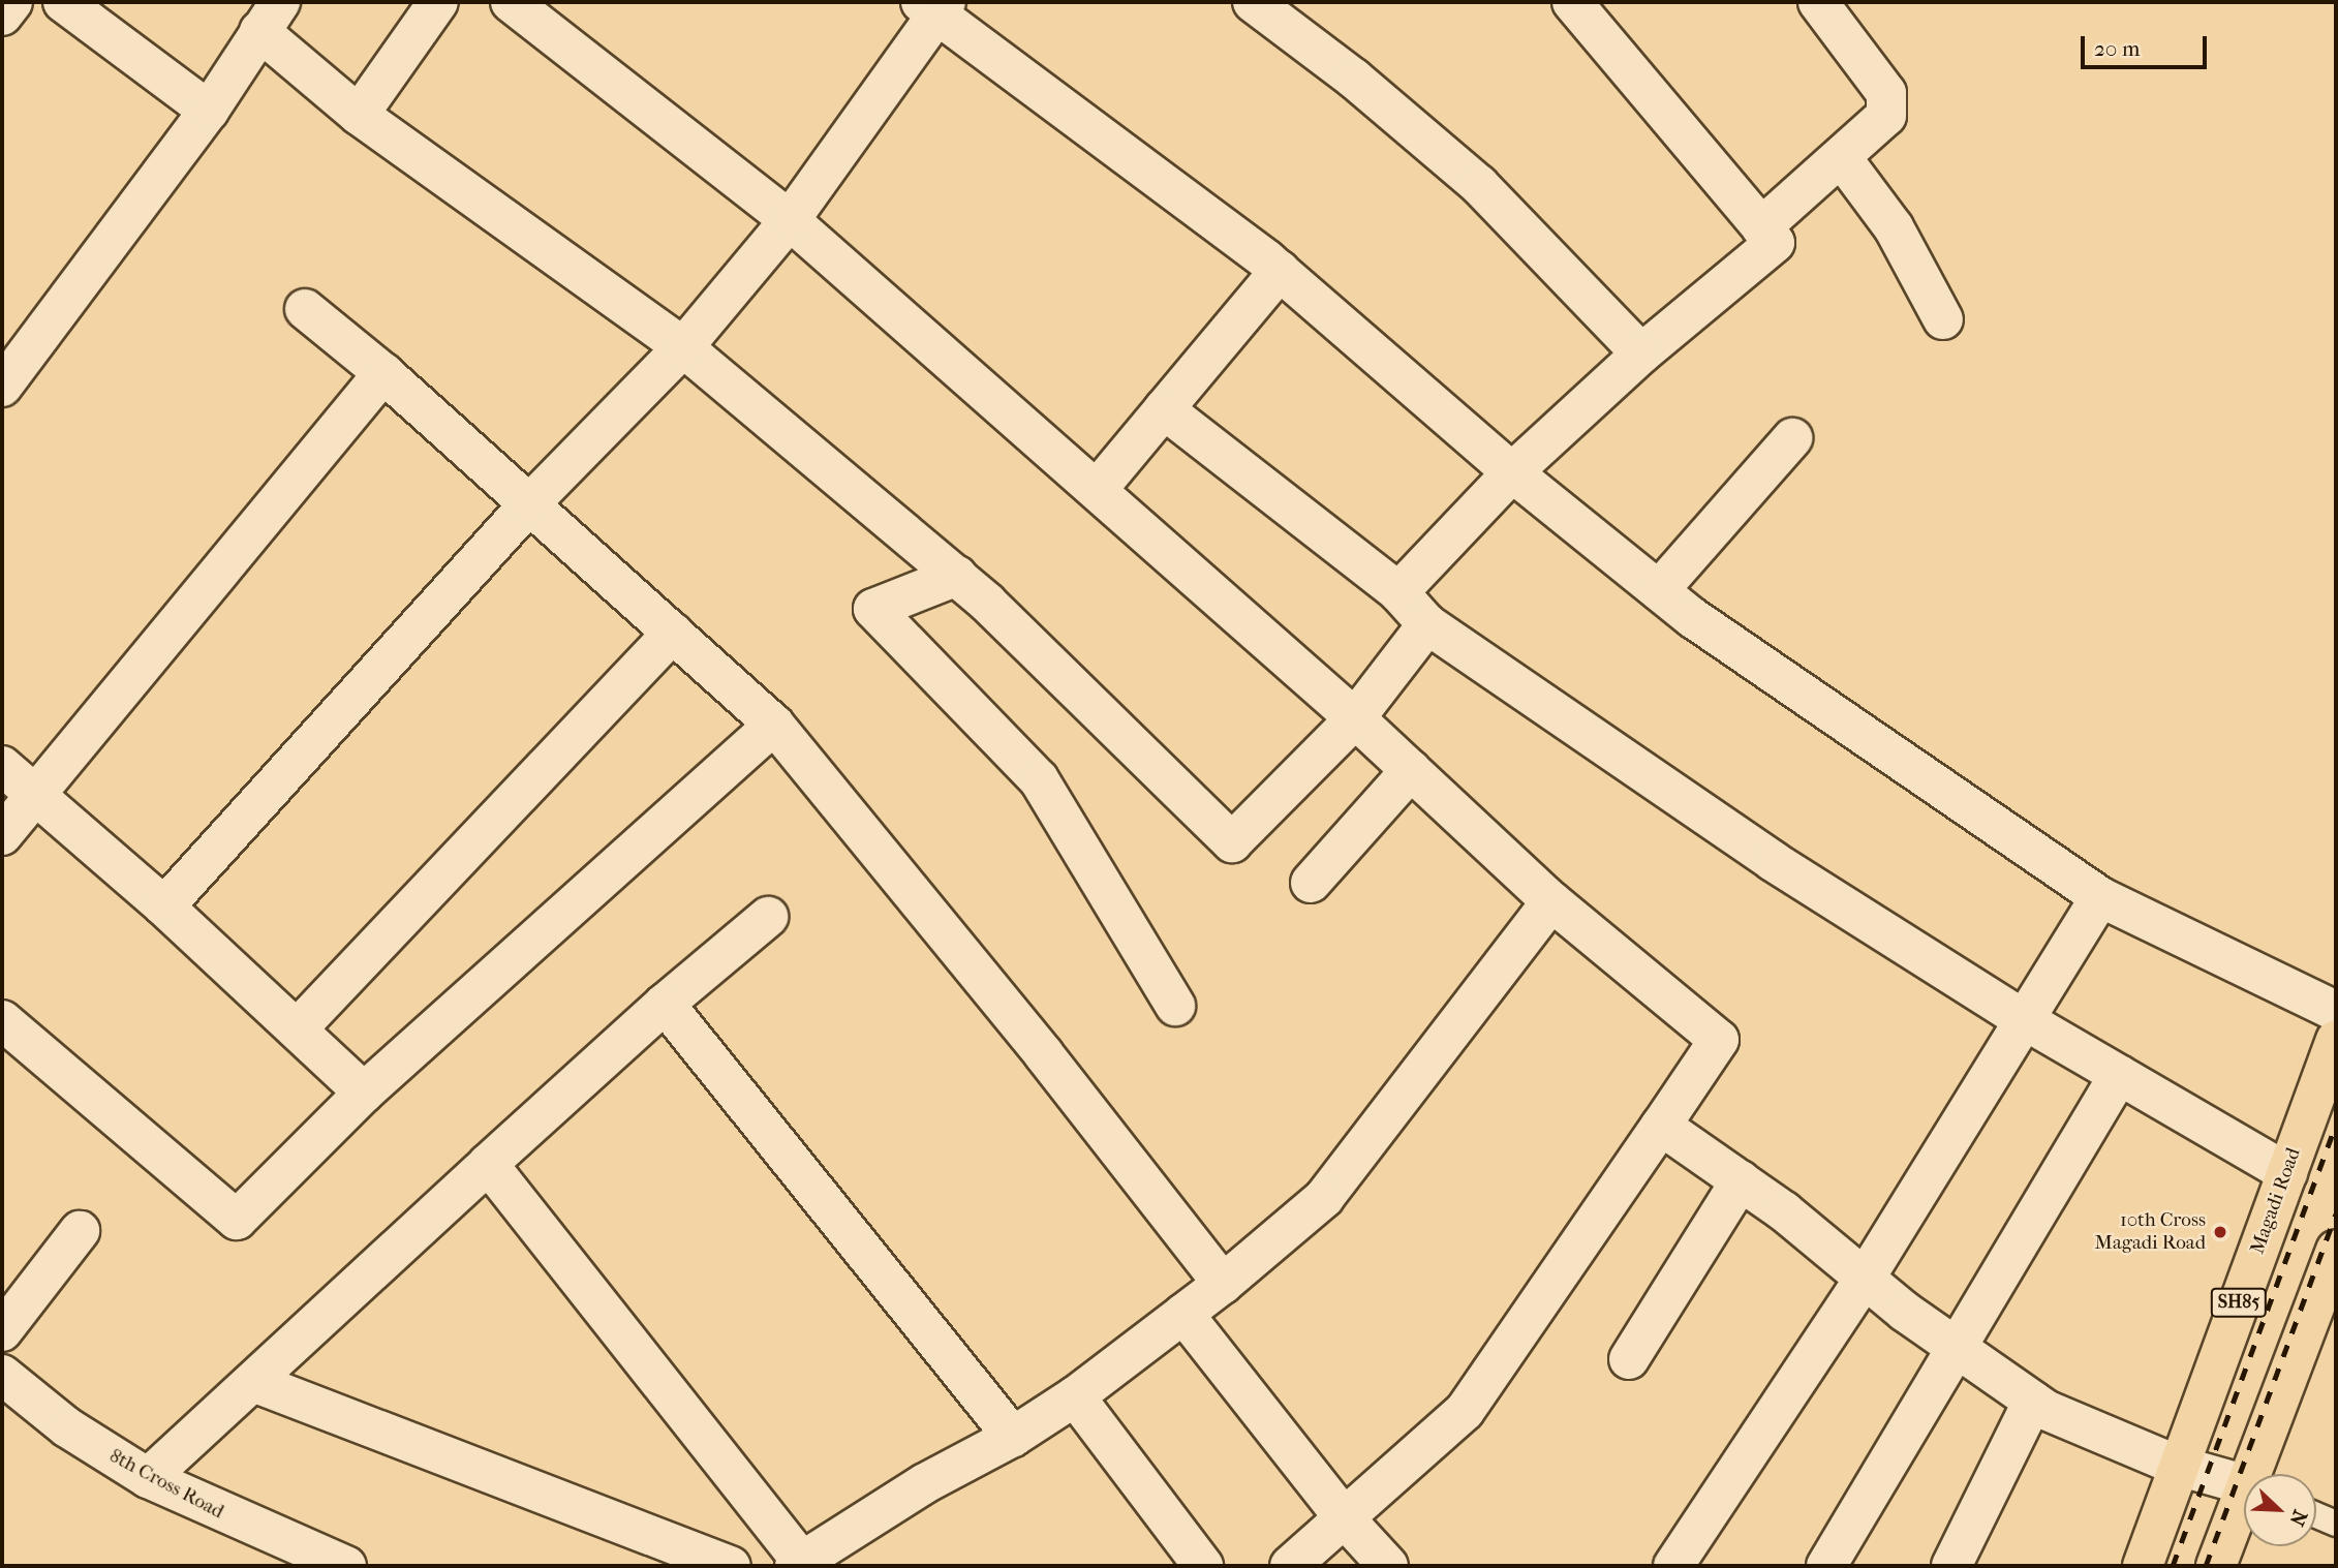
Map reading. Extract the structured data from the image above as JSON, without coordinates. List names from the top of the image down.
{
  "streets": {
    "main road": ["Magadi Road", "SH85"],
    "street": ["8th Cross Road"]
  },
  "places": ["10th Cross Magadi Road"],
  "scale_bar": "20 m",
  "north": "bottom right"
}
